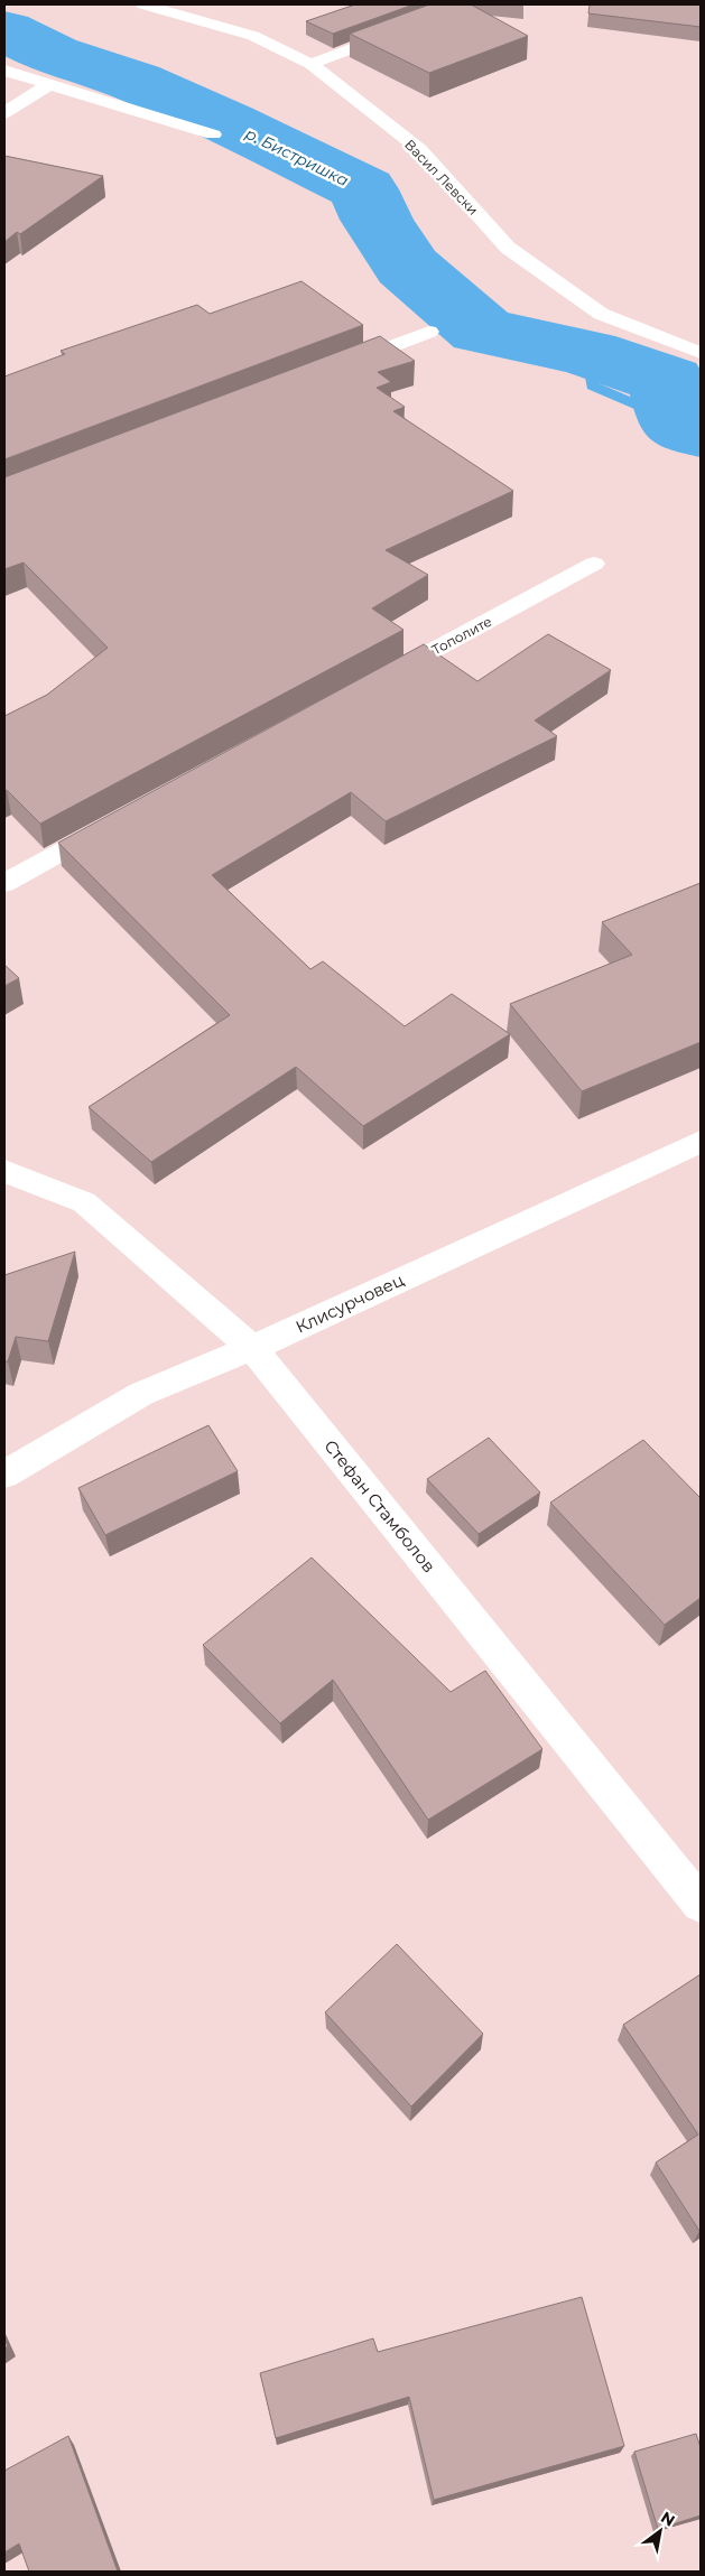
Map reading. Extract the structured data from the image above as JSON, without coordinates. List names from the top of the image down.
{
  "streets": {
    "street": [
      "Васил Левски",
      "Тополите",
      "Клисурчовец",
      "Стефан Стамболов"
    ]
  },
  "crossings": [
    ["Клисурчовец", "Стефан Стамболов"]
  ],
  "water": ["р. Бистришка"],
  "north": "top right"
}
